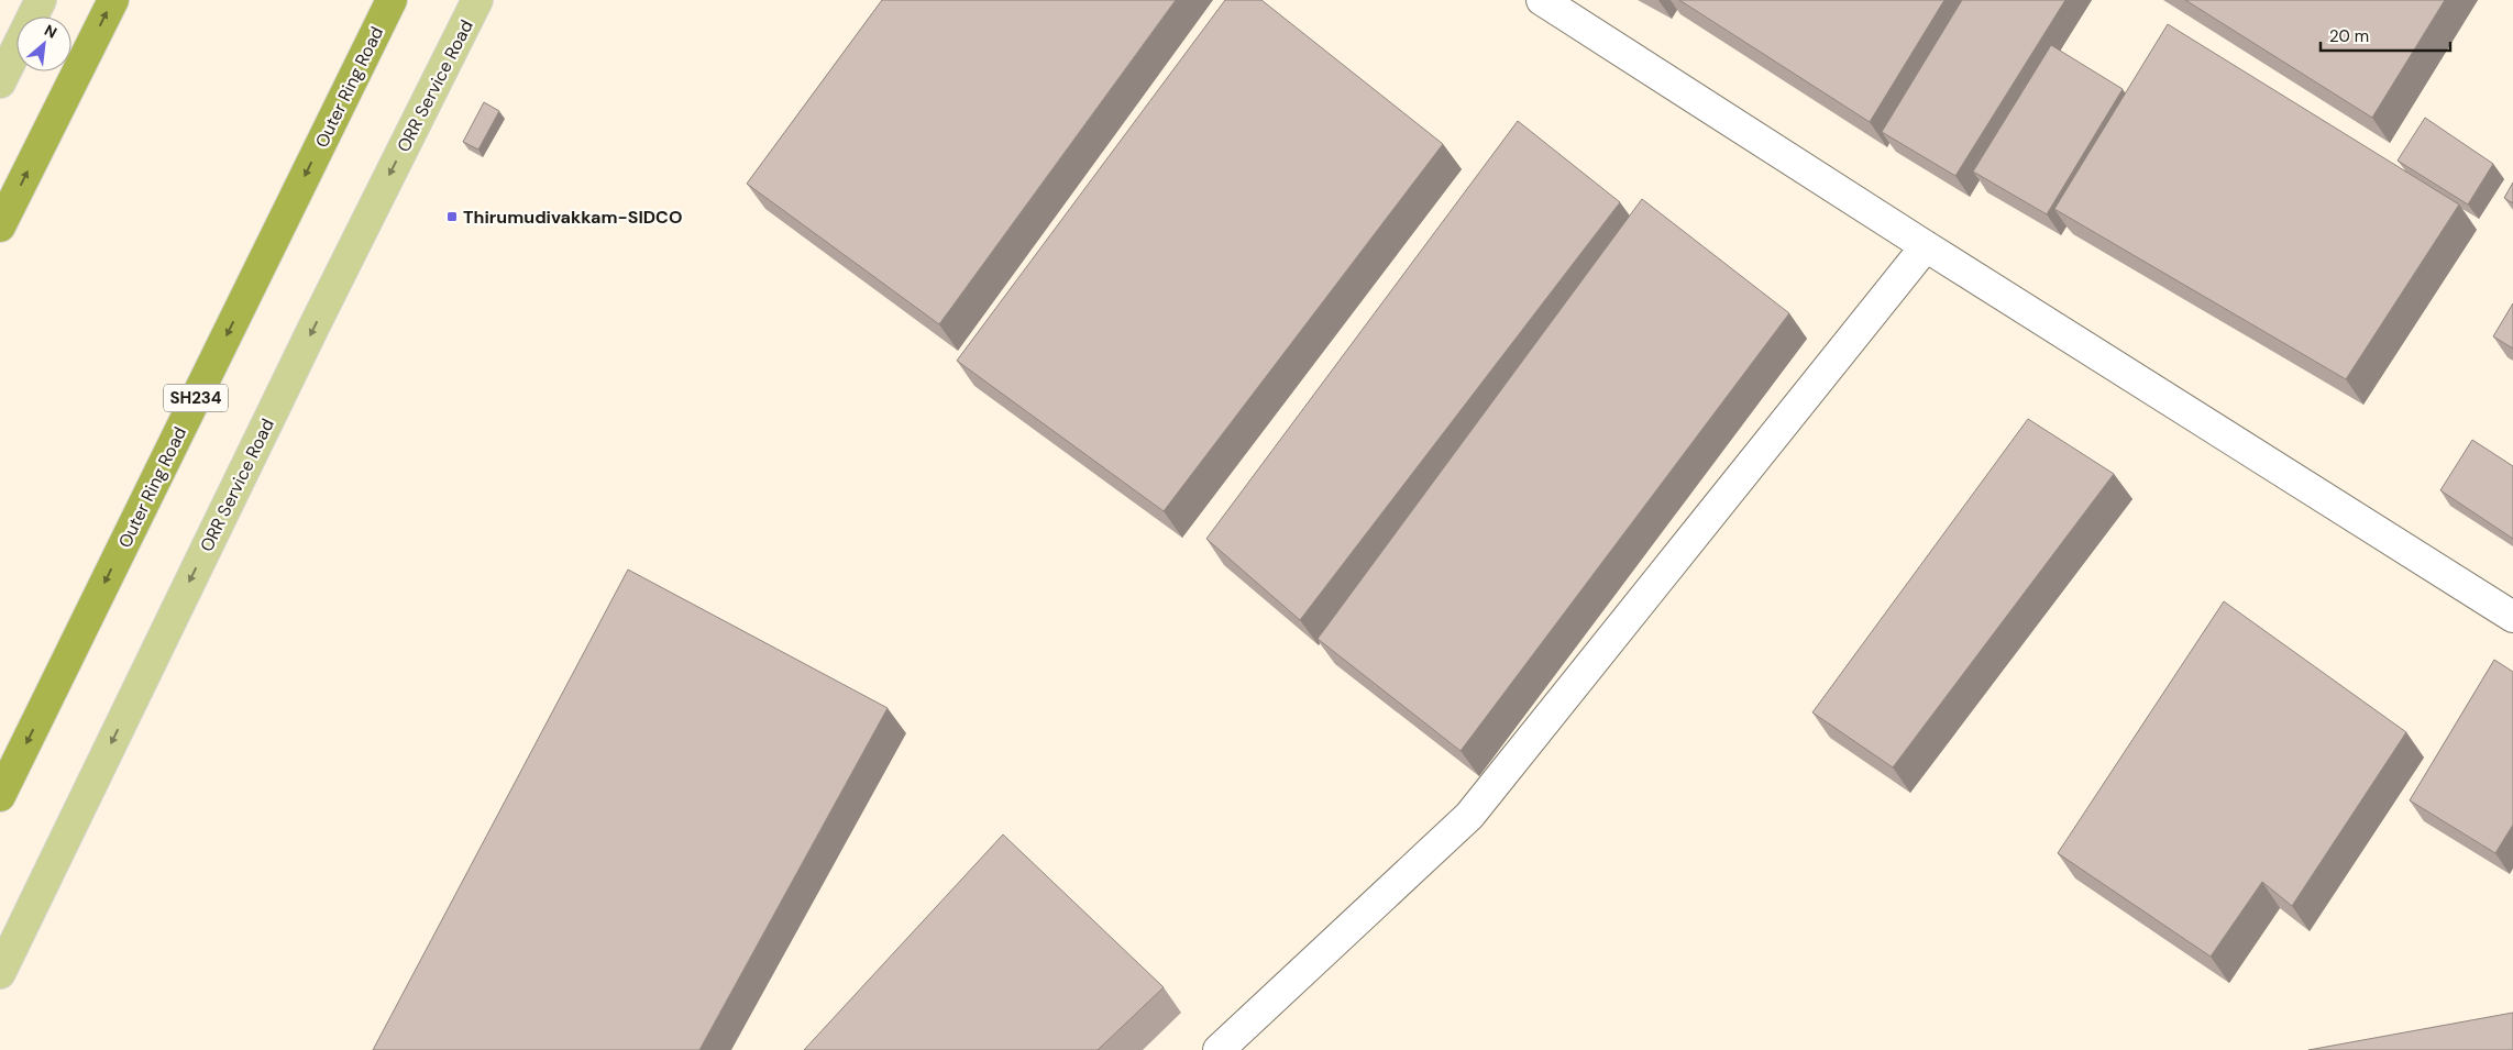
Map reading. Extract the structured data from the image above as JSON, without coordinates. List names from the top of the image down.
{
  "streets": {
    "highway": ["Outer Ring Road", "SH234"],
    "main road": ["ORR Service Road"]
  },
  "one_way": ["ORR Service Road", "Outer Ring Road"],
  "places": {
    "transit": ["Thirumudivakkam-SIDCO"]
  },
  "scale_bar": "20 m",
  "north": "top right"
}
